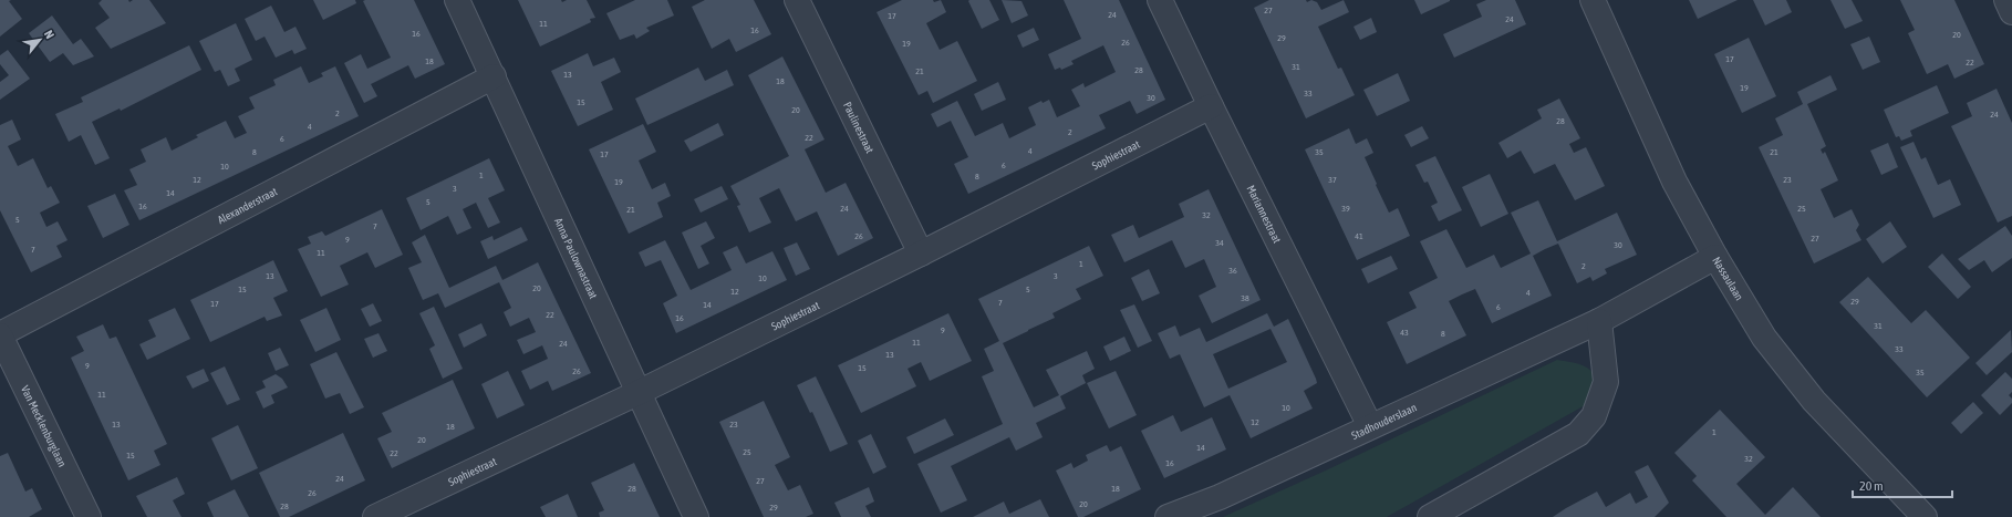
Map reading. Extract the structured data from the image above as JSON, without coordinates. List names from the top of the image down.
{
  "streets": {
    "street": [
      "Paulinestraat",
      "Sophiestraat",
      "Alexanderstraat",
      "Mariannestraat",
      "Anna Paulownastraat",
      "Nassaulaan",
      "Stadhouderslaan",
      "Van Mecklenburglaan"
    ]
  },
  "crossings": [
    ["Paulinestraat", "Sophiestraat"],
    ["Sophiestraat", "Mariannestraat"],
    ["Sophiestraat", "Anna Paulownastraat"],
    ["Alexanderstraat", "Anna Paulownastraat"],
    ["Alexanderstraat", "Van Mecklenburglaan"],
    ["Mariannestraat", "Stadhouderslaan"],
    ["Nassaulaan", "Stadhouderslaan"]
  ],
  "house_numbers": [
    "27",
    "24",
    "17",
    "24",
    "11",
    "16",
    "16",
    "20",
    "29",
    "26",
    "19",
    "17",
    "18",
    "22",
    "31",
    "28",
    "21",
    "13",
    "18",
    "19",
    "33",
    "30",
    "15",
    "20",
    "2",
    "24",
    "28",
    "4",
    "2",
    "22",
    "6",
    "4",
    "8",
    "35",
    "21",
    "17",
    "6",
    "10",
    "1",
    "8",
    "12",
    "37",
    "23",
    "19",
    "3",
    "14",
    "5",
    "16",
    "24",
    "39",
    "25",
    "21",
    "32",
    "5",
    "7",
    "26",
    "41",
    "27",
    "9",
    "34",
    "30",
    "7",
    "11",
    "1",
    "2",
    "36",
    "13",
    "3",
    "10",
    "20",
    "15",
    "5",
    "12",
    "4",
    "38",
    "29",
    "7",
    "17",
    "14",
    "6",
    "22",
    "16",
    "31",
    "9",
    "43",
    "8",
    "11",
    "24",
    "33",
    "13",
    "9",
    "15",
    "26",
    "35",
    "11",
    "10",
    "12",
    "13",
    "23",
    "18",
    "1",
    "20",
    "14",
    "25",
    "22",
    "15",
    "32",
    "16",
    "24",
    "27",
    "28",
    "18",
    "26",
    "20",
    "28",
    "29"
  ],
  "scale_bar": "20 m",
  "north": "top right"
}
